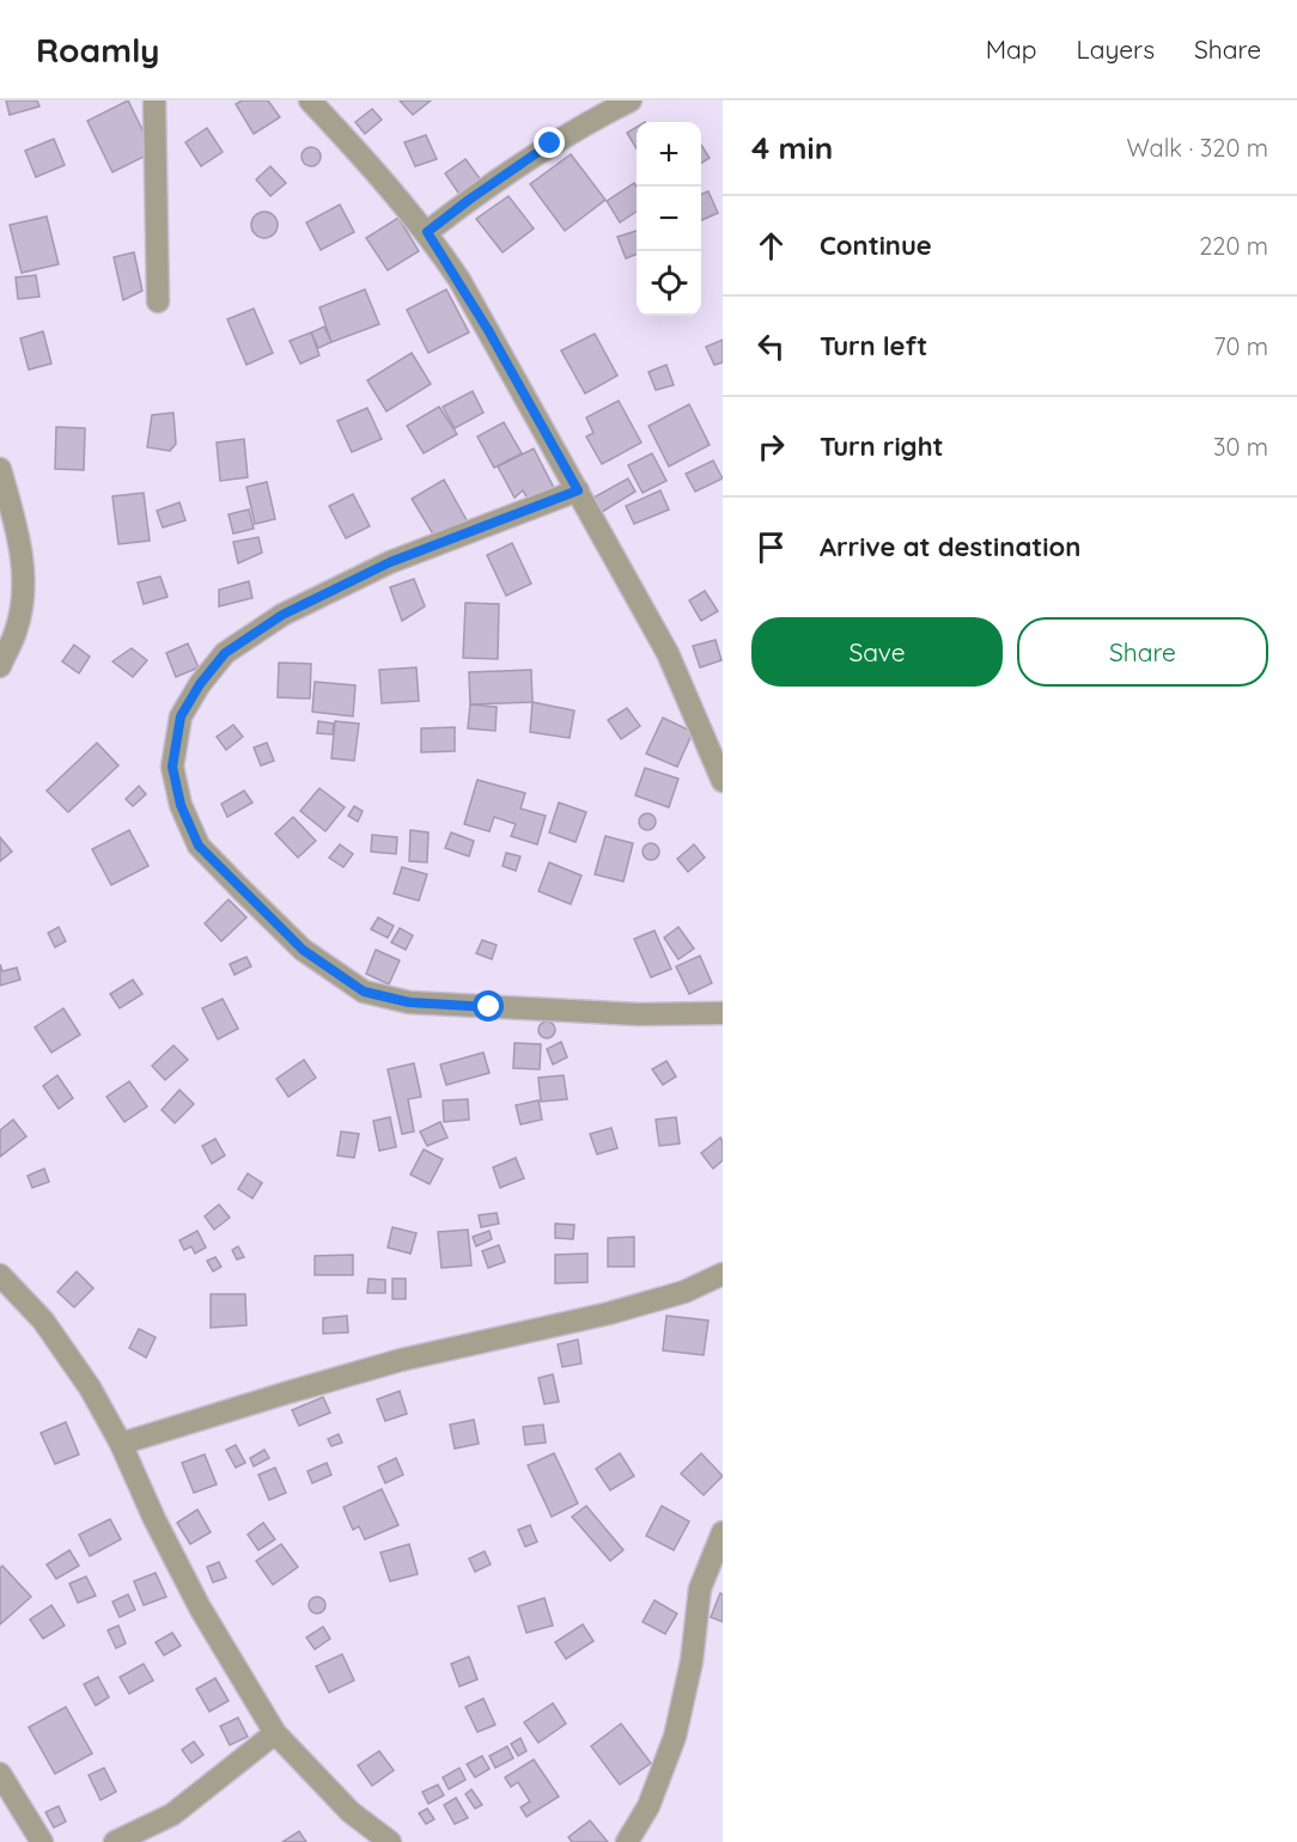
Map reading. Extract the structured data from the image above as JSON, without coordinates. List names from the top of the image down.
{
  "page": {
    "header": "Roamly",
    "nav": ["Map", "Layers", "Share"],
    "heading": ["4 min", "Walk · 320 m"],
    "map_buttons": ["+", "−"],
    "list": [
      ["Continue", "220 m"],
      ["Turn left", "70 m"],
      ["Turn right", "30 m"],
      "Arrive at destination"
    ],
    "buttons": ["Save", "Share"]
  }
}
